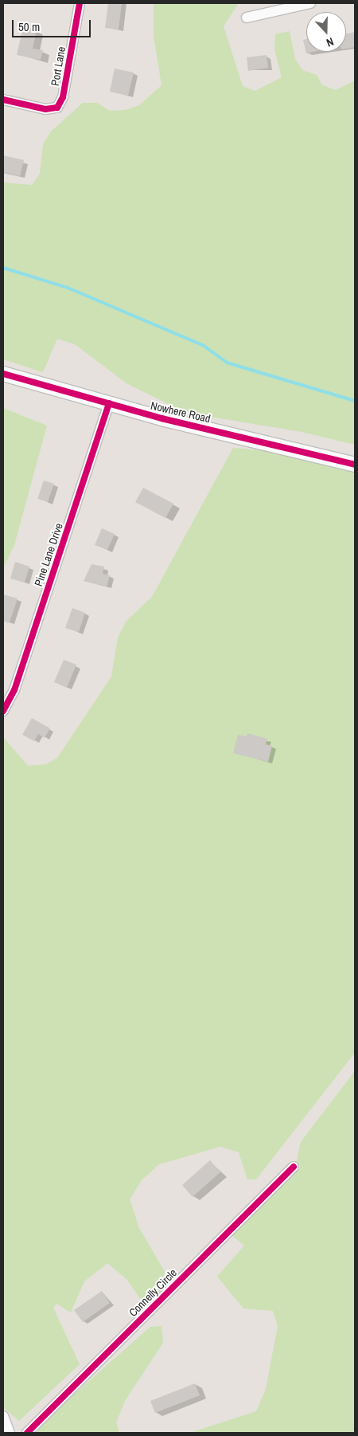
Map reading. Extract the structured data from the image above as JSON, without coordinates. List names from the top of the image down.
{
  "streets": {
    "street": [
      "Port Lane",
      "Nowhere Road",
      "Pine Lane Drive",
      "Connelly Circle"
    ]
  },
  "crossings": [
    ["Nowhere Road", "Pine Lane Drive"]
  ],
  "scale_bar": "50 m",
  "north": "bottom"
}
